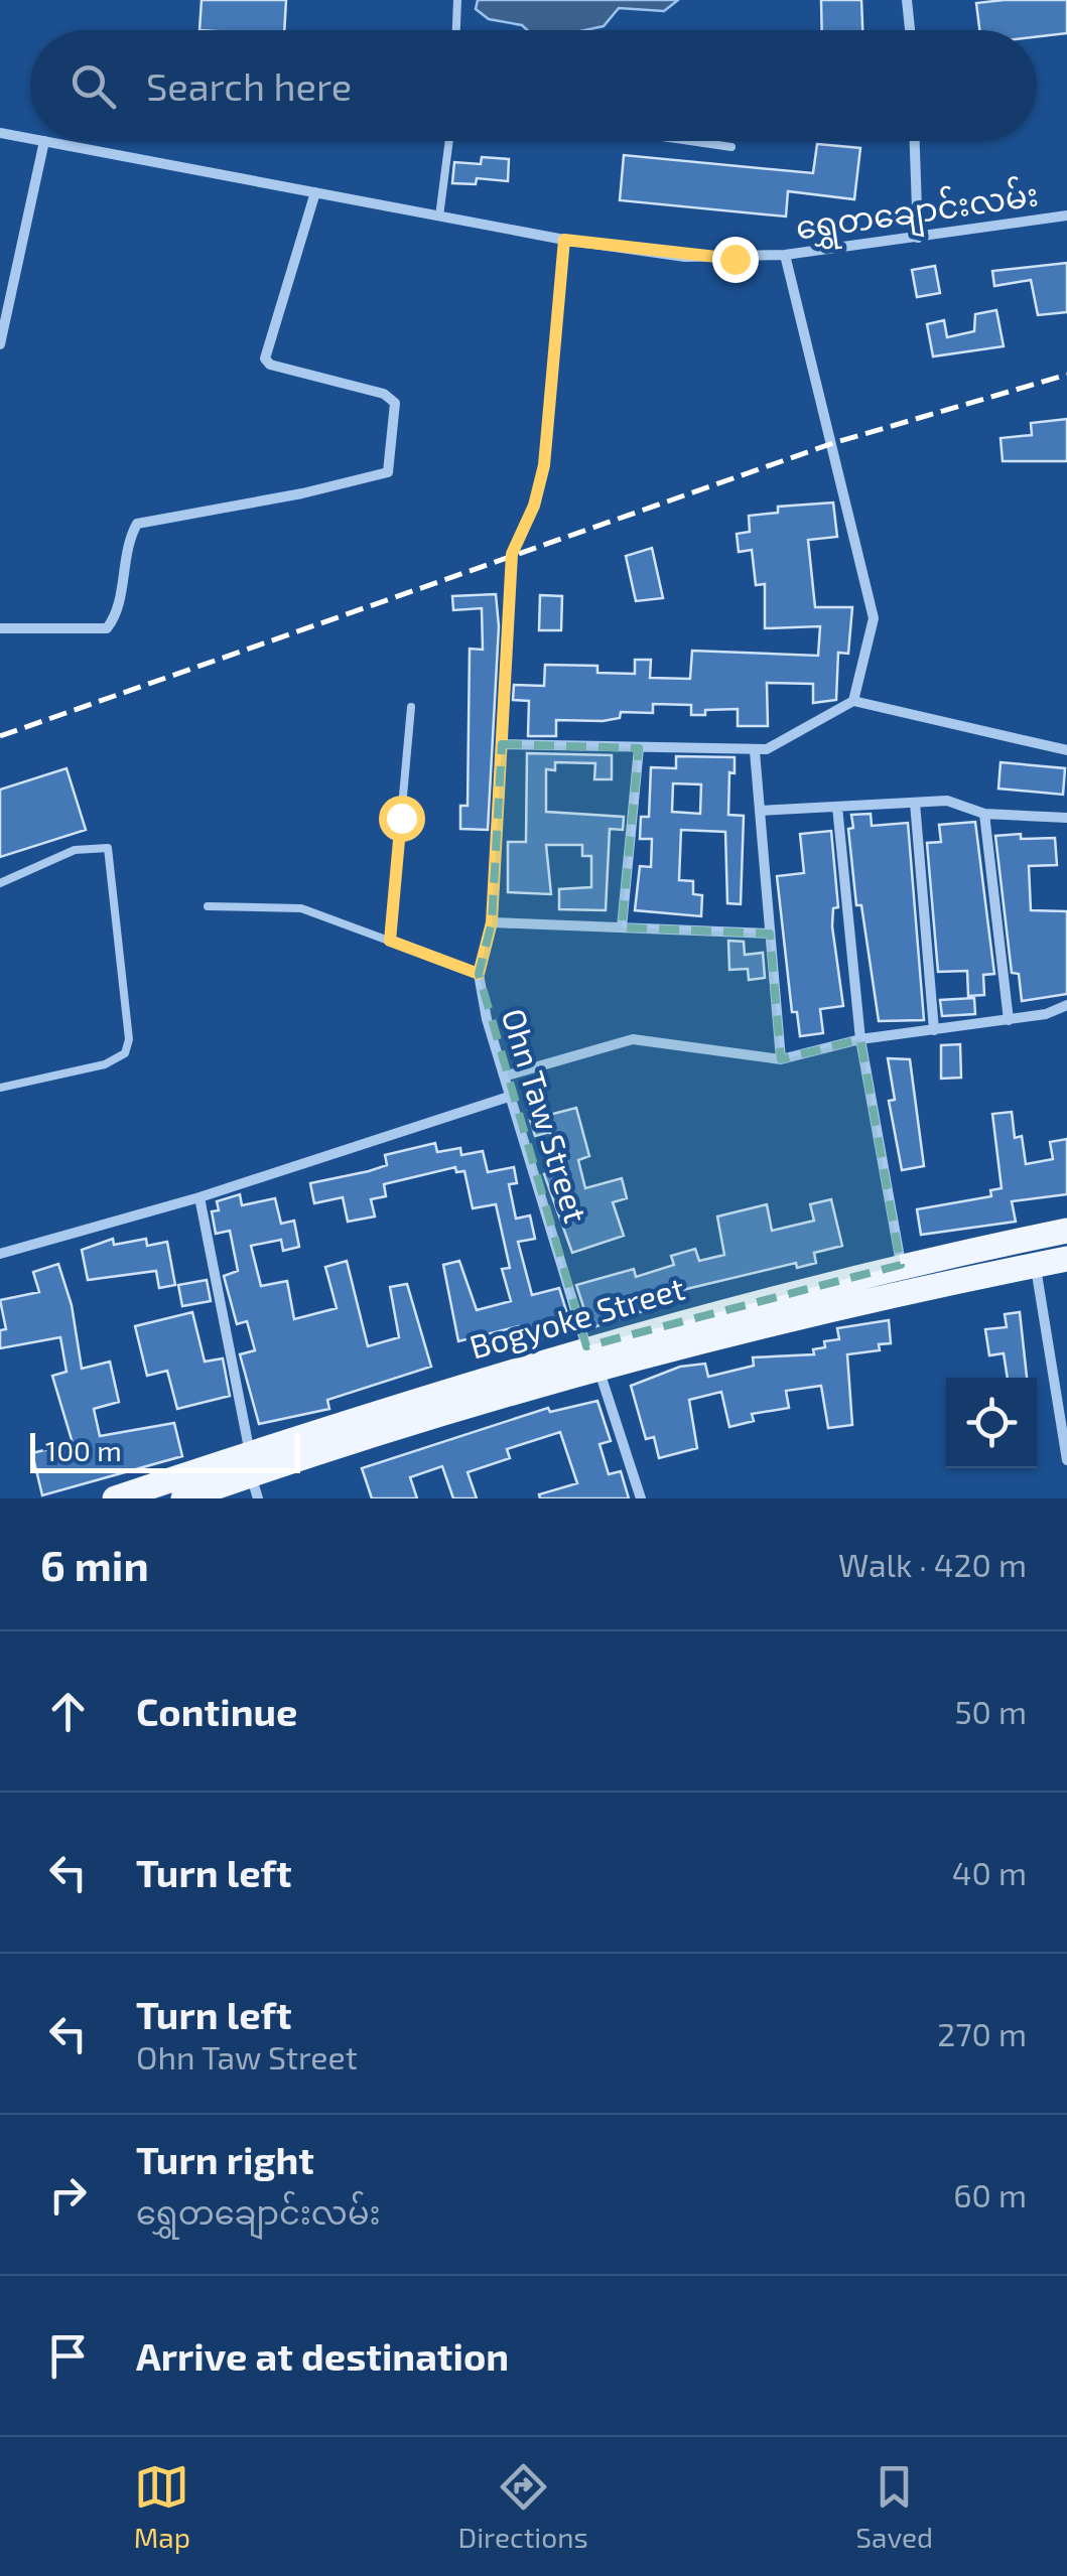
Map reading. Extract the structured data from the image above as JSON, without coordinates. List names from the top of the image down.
{
  "streets": {
    "main road": ["Bogyoke Street"],
    "street": ["ရွှေတချောင်းလမ်း", "Ohn Taw Street"]
  },
  "crossings": [
    ["ရွှေတချောင်းလမ်း", "Ohn Taw Street"],
    ["Ohn Taw Street", "Bogyoke Street"]
  ],
  "scale_bar": "100 m",
  "page": {
    "search": "Search here",
    "scale": "100 m",
    "heading": ["6 min", "Walk · 420 m"],
    "list": [
      ["Continue", "50 m"],
      ["Turn left", "40 m"],
      ["Turn left", "Ohn Taw Street", "270 m"],
      ["Turn right", "ရွှေတချောင်းလမ်း", "60 m"],
      "Arrive at destination"
    ],
    "nav": ["Map", "Directions", "Saved"]
  }
}
